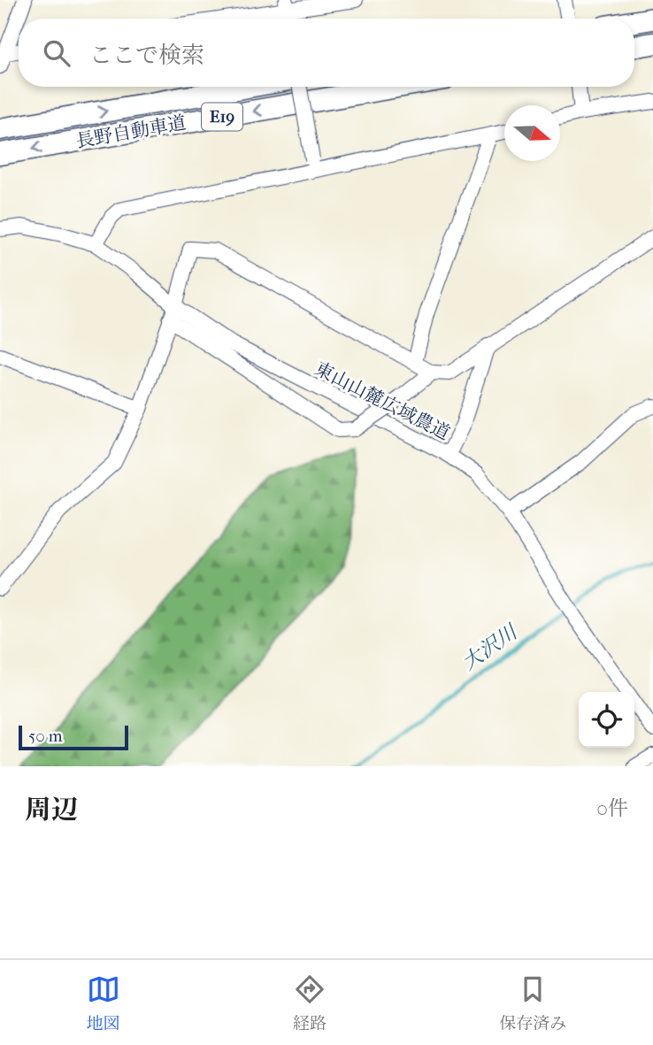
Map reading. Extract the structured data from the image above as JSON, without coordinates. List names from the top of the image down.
{
  "streets": {
    "highway": ["E19", "長野自動車道"],
    "street": ["東山山麓広域農道"]
  },
  "water": ["大沢川"],
  "scale_bar": "50 m",
  "north": "right",
  "page": {
    "search": "ここで検索",
    "scale": "50 m",
    "heading": ["周辺", "0件"],
    "nav": ["地図", "経路", "保存済み"]
  }
}
